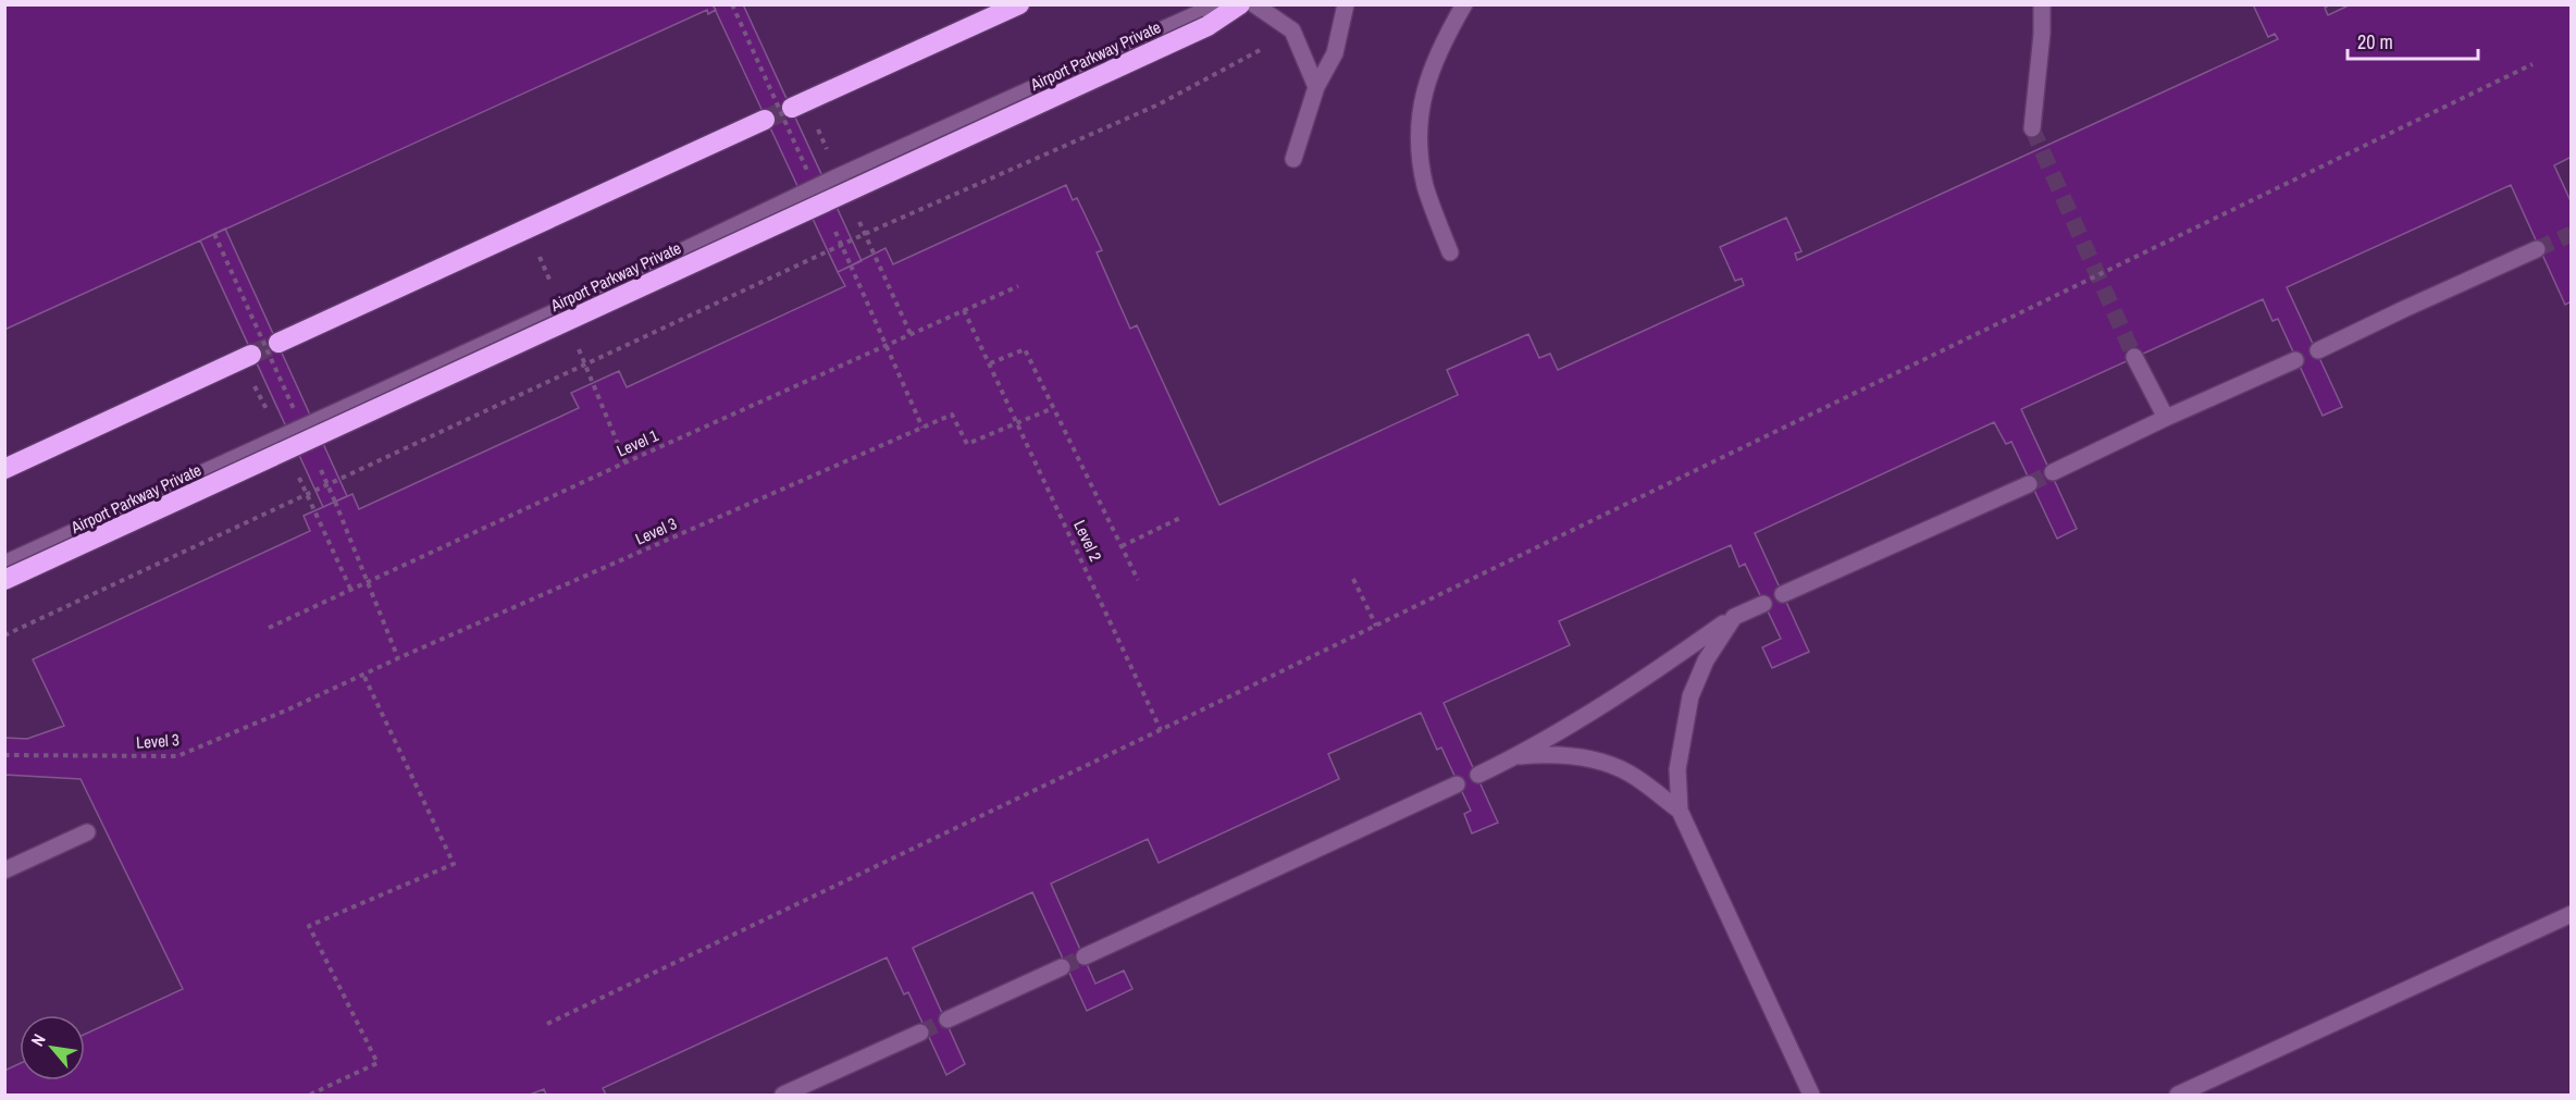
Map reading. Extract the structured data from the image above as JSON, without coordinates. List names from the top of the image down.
{
  "streets": {
    "highway": ["Airport Parkway Private"],
    "path": ["Level 1", "Level 3", "Level 2"]
  },
  "crossings": [
    ["Level 1", "Level 2"]
  ],
  "scale_bar": "20 m",
  "north": "top left"
}
